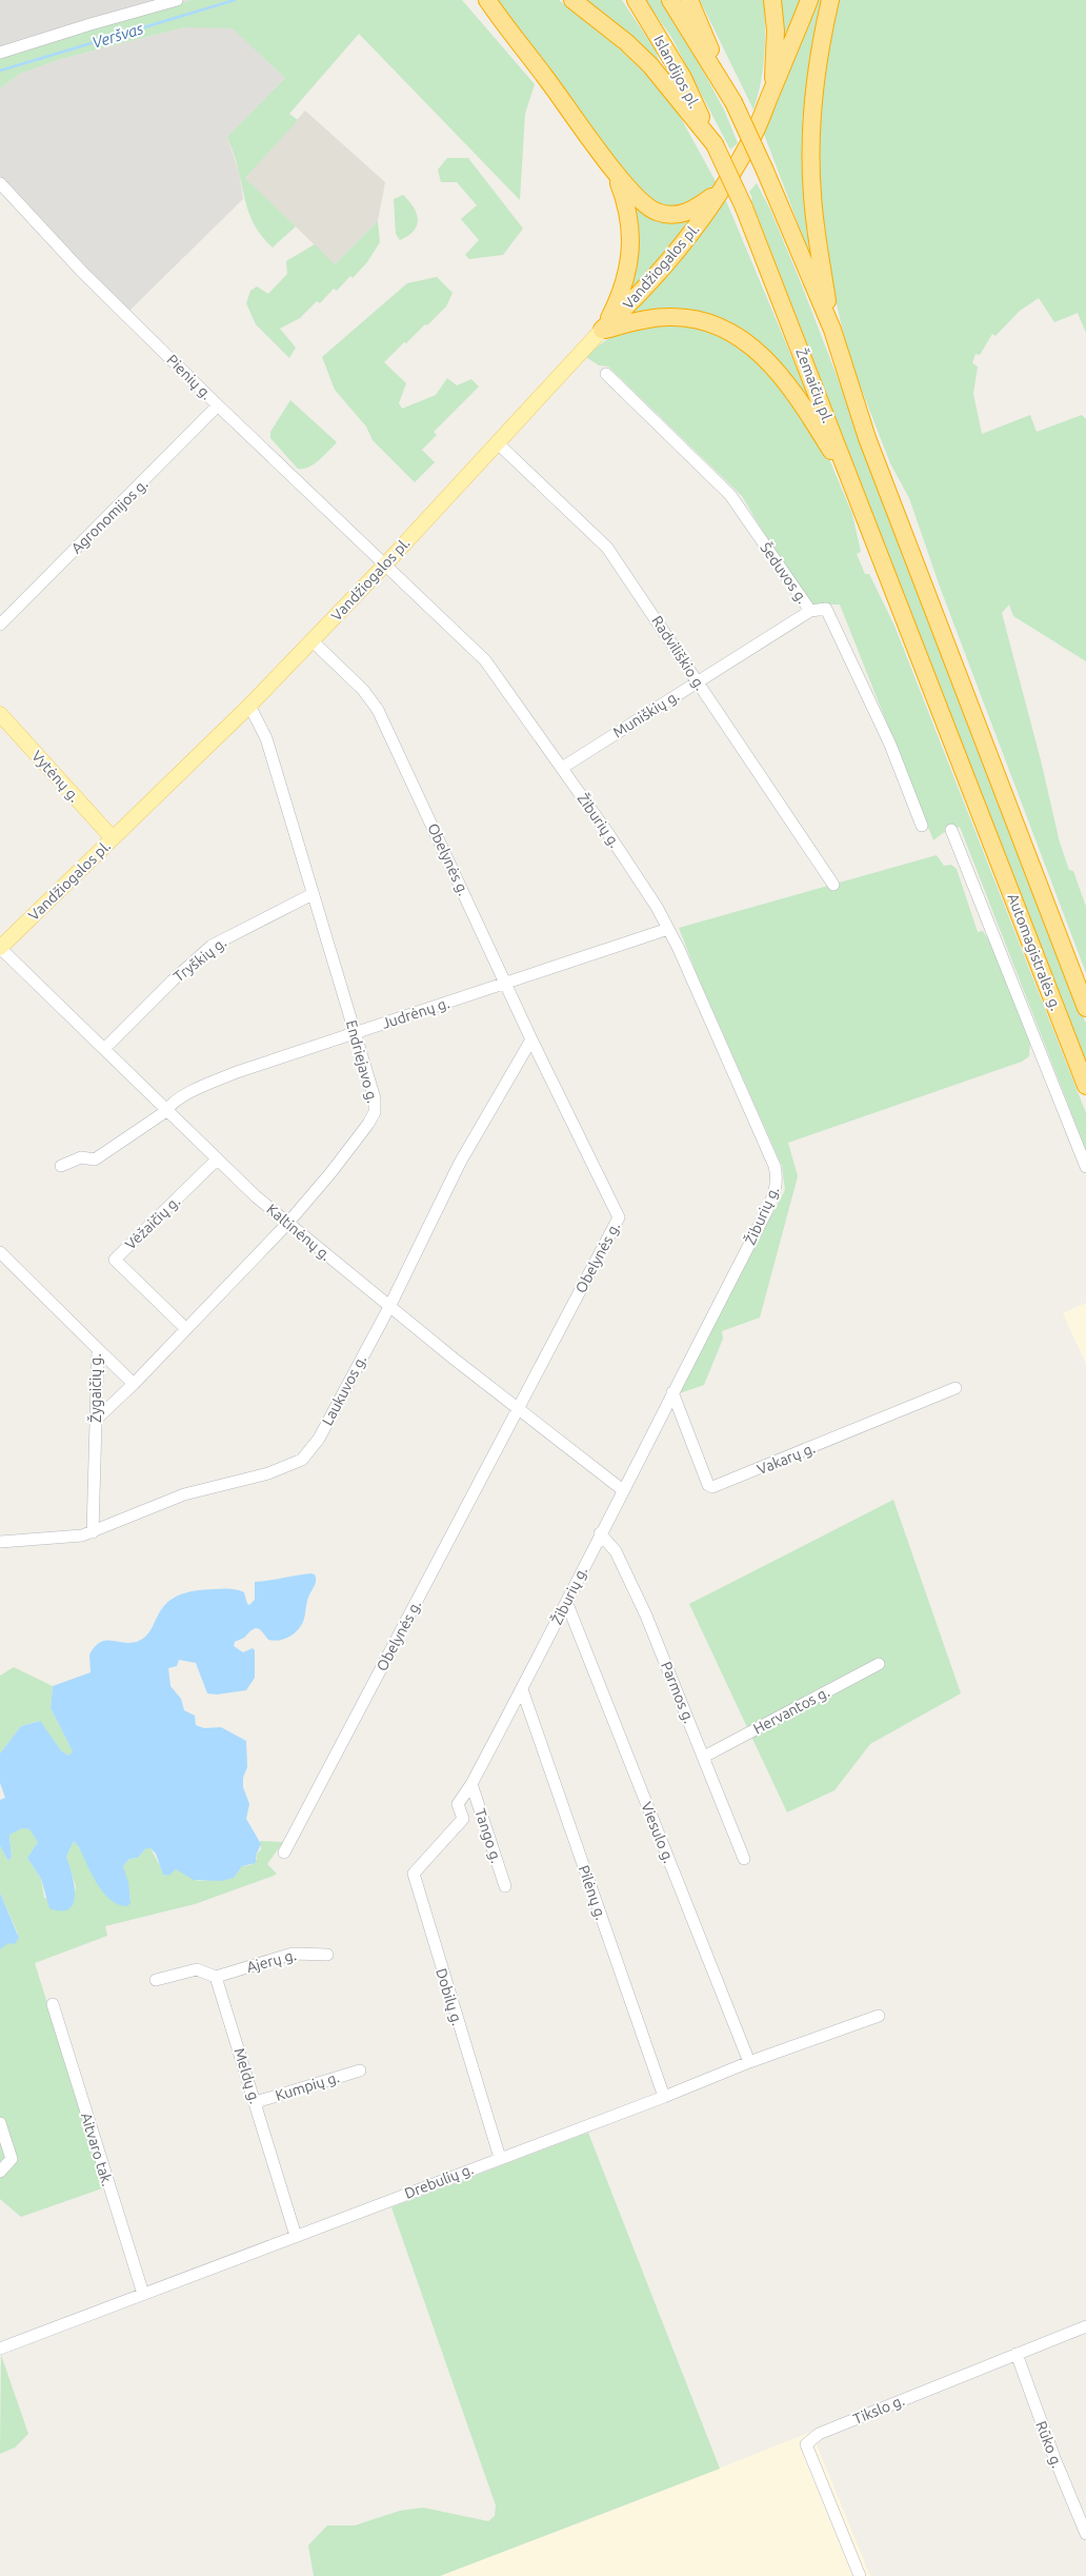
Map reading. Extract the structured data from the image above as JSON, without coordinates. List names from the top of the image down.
{
  "streets": {
    "highway": [
      "Islandijos pl.",
      "Vandžiogalos pl.",
      "Žemaičių pl.",
      "Automagistralės g."
    ],
    "main road": ["Vytėnų g."],
    "street": [
      "Pienių g.",
      "Agronomijos g.",
      "Šeduvos g.",
      "Radviliškio g.",
      "Muniškių g.",
      "Žiburių g.",
      "Obelynės g.",
      "Tryškių g.",
      "Judrėnų g.",
      "Endriejavo g.",
      "Vėžaičių g.",
      "Kaltinėnų g.",
      "Žygaičių g.",
      "Laukuvos g.",
      "Vakarų g.",
      "Parmos g.",
      "Hervantos g.",
      "Viesulo g.",
      "Tango g.",
      "Pilėnų g.",
      "Ajerų g.",
      "Dobilų g.",
      "Meldų g.",
      "Kumpių g.",
      "Aitvaro tak.",
      "Drebulių g.",
      "Tikslo g.",
      "Rūko g."
    ]
  },
  "crossings": [
    ["Islandijos pl.", "Žemaičių pl."],
    ["Vandžiogalos pl.", "Pienių g."],
    ["Vandžiogalos pl.", "Radviliškio g."],
    ["Vandžiogalos pl.", "Vytėnų g."],
    ["Vandžiogalos pl.", "Žiburių g."],
    ["Vandžiogalos pl.", "Obelynės g."],
    ["Vandžiogalos pl.", "Endriejavo g."],
    ["Vandžiogalos pl.", "Kaltinėnų g."],
    ["Pienių g.", "Agronomijos g."],
    ["Pienių g.", "Žiburių g."],
    ["Žemaičių pl.", "Automagistralės g."],
    ["Šeduvos g.", "Muniškių g."],
    ["Radviliškio g.", "Muniškių g."],
    ["Muniškių g.", "Žiburių g."],
    ["Žiburių g.", "Judrėnų g."],
    ["Žiburių g.", "Kaltinėnų g."],
    ["Žiburių g.", "Vakarų g."],
    ["Žiburių g.", "Parmos g."],
    ["Žiburių g.", "Viesulo g."],
    ["Žiburių g.", "Tango g."],
    ["Žiburių g.", "Pilėnų g."],
    ["Žiburių g.", "Dobilų g."],
    ["Obelynės g.", "Judrėnų g."],
    ["Obelynės g.", "Kaltinėnų g."],
    ["Obelynės g.", "Laukuvos g."],
    ["Tryškių g.", "Endriejavo g."],
    ["Tryškių g.", "Kaltinėnų g."],
    ["Judrėnų g.", "Endriejavo g."],
    ["Judrėnų g.", "Kaltinėnų g."],
    ["Endriejavo g.", "Vėžaičių g."],
    ["Endriejavo g.", "Kaltinėnų g."],
    ["Endriejavo g.", "Žygaičių g."],
    ["Vėžaičių g.", "Kaltinėnų g."],
    ["Kaltinėnų g.", "Laukuvos g."],
    ["Žygaičių g.", "Laukuvos g."],
    ["Parmos g.", "Hervantos g."],
    ["Viesulo g.", "Drebulių g."],
    ["Pilėnų g.", "Drebulių g."],
    ["Ajerų g.", "Meldų g."],
    ["Dobilų g.", "Drebulių g."],
    ["Meldų g.", "Kumpių g."],
    ["Meldų g.", "Drebulių g."],
    ["Aitvaro tak.", "Drebulių g."],
    ["Tikslo g.", "Rūko g."]
  ],
  "water": ["Veršvas"]
}
